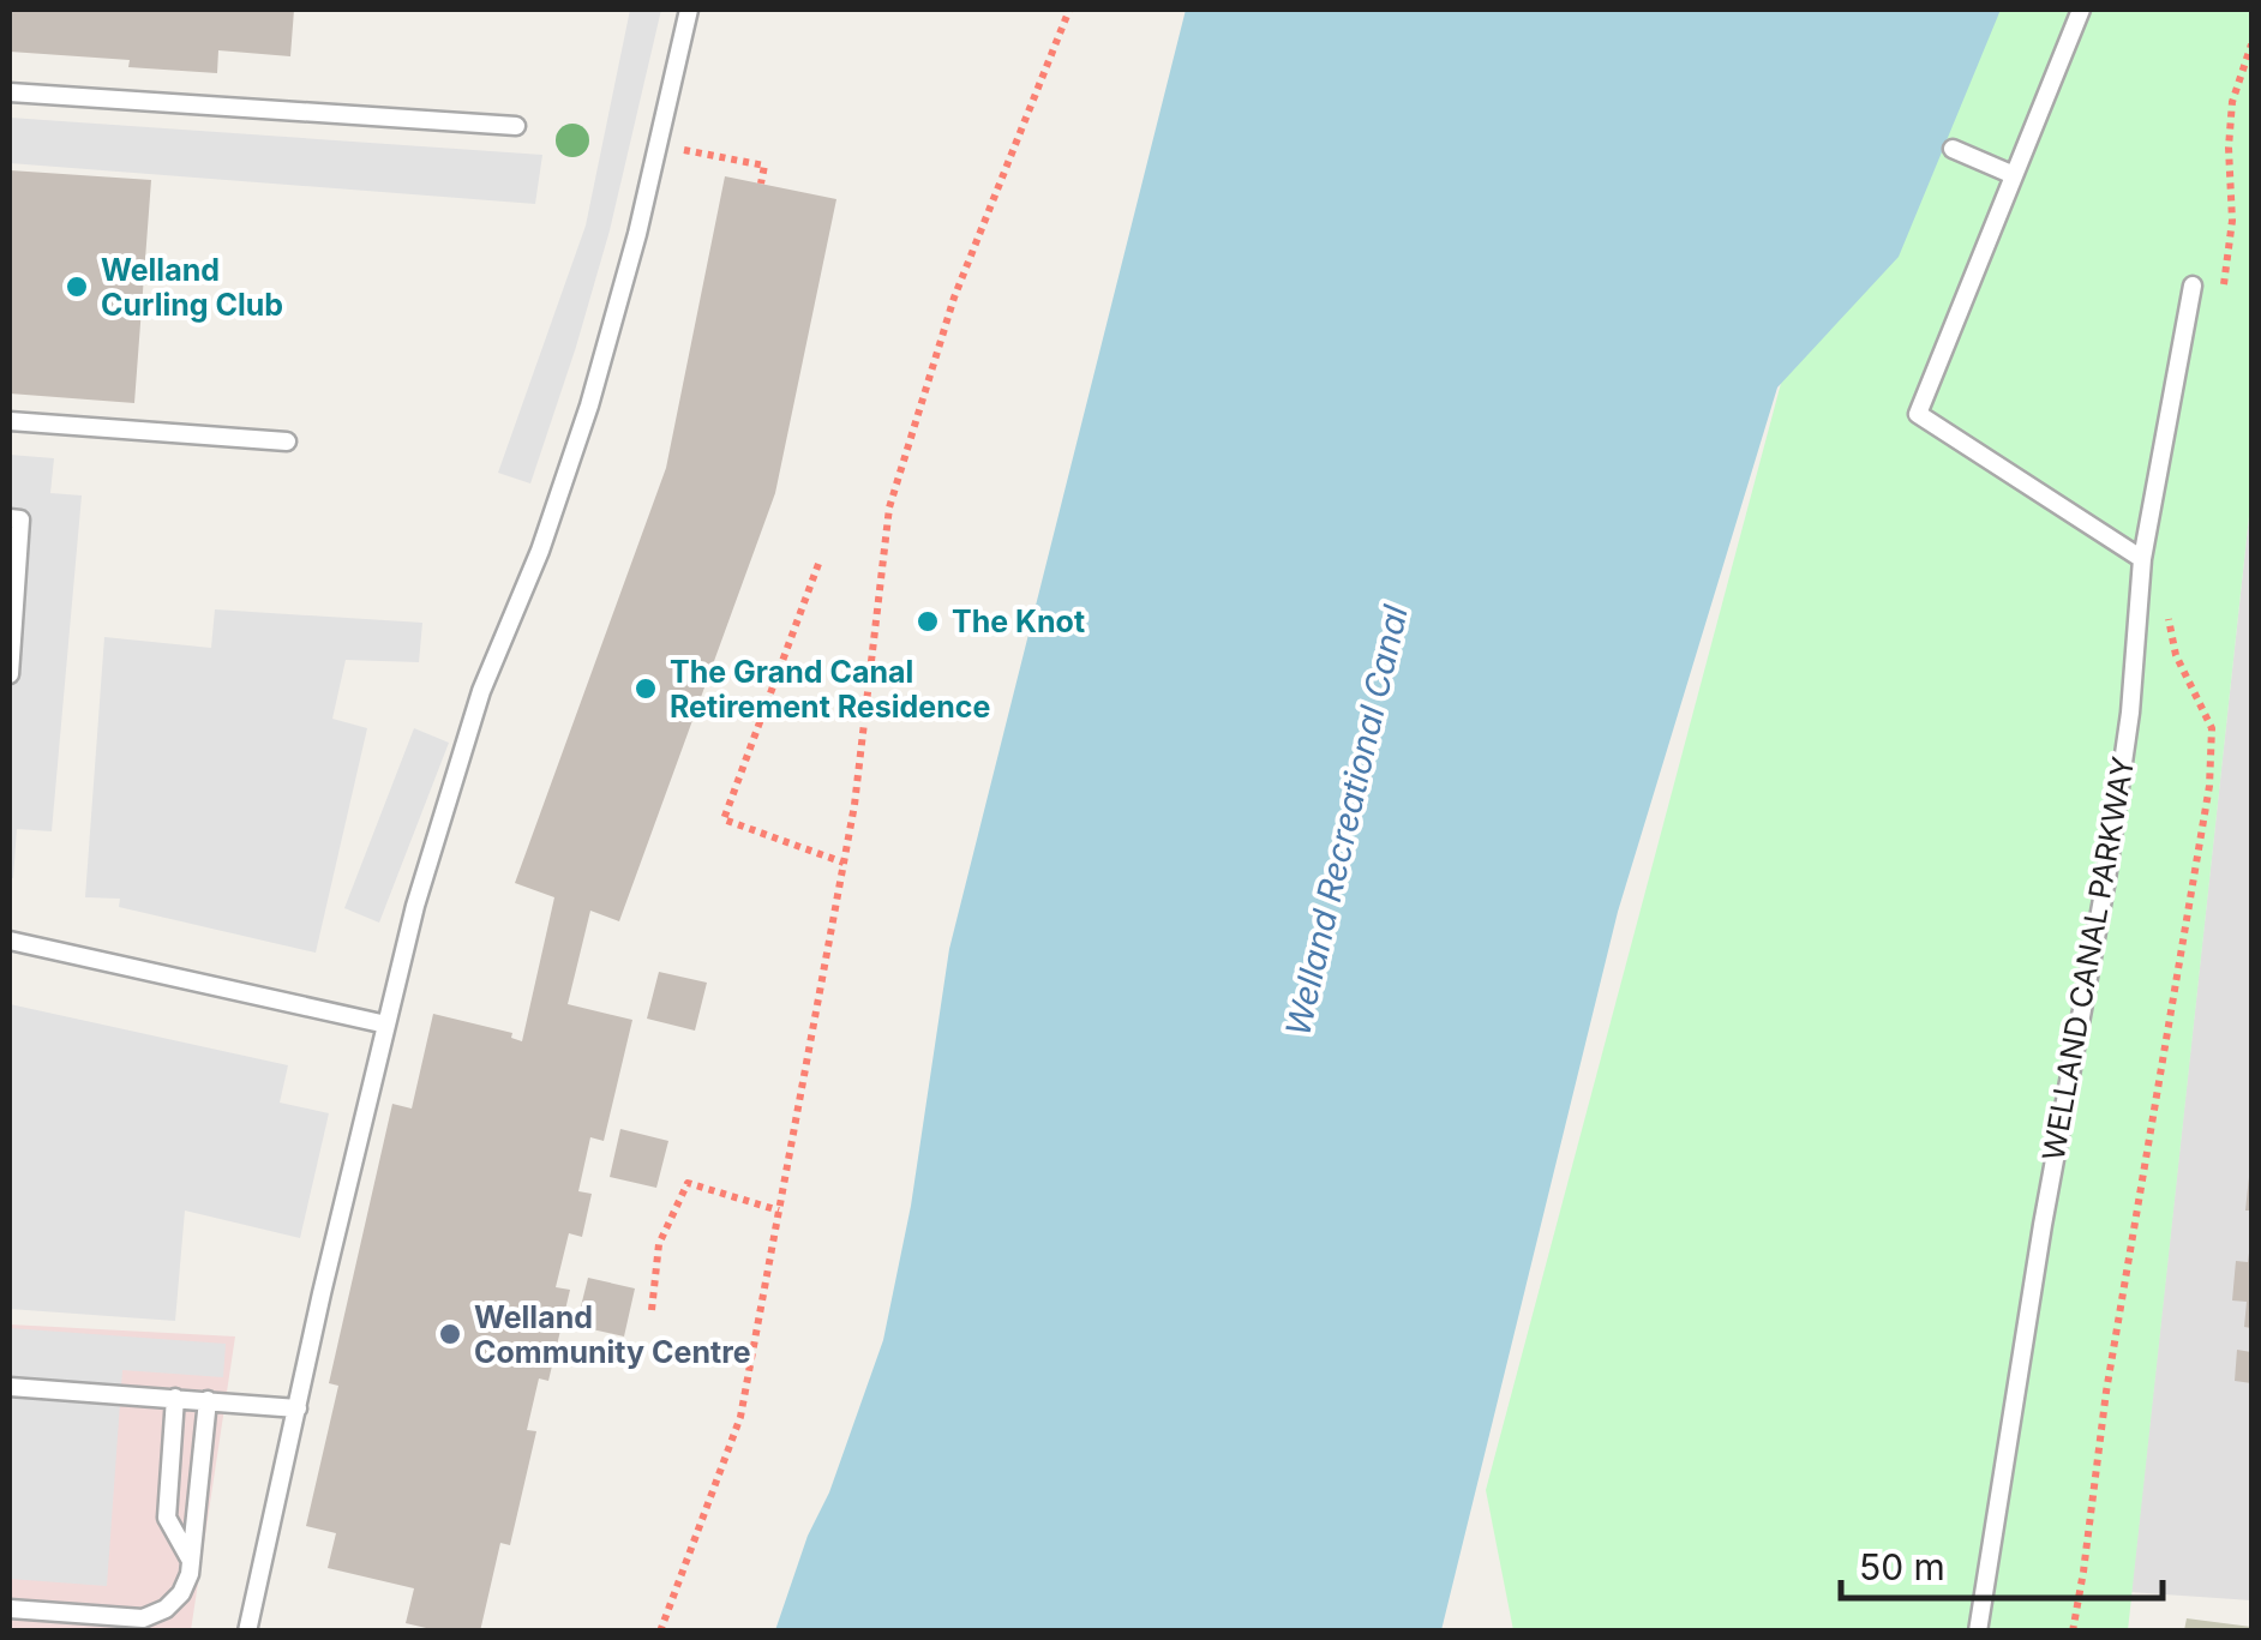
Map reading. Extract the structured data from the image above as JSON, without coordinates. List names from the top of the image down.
{
  "streets": {
    "lane": ["WELLAND CANAL PARKWAY"]
  },
  "water": ["Welland Recreational Canal"],
  "places": [
    "Welland Curling Club",
    "The Knot",
    "The Grand Canal Retirement Residence",
    "Welland Community Centre"
  ],
  "scale_bar": "50 m"
}
